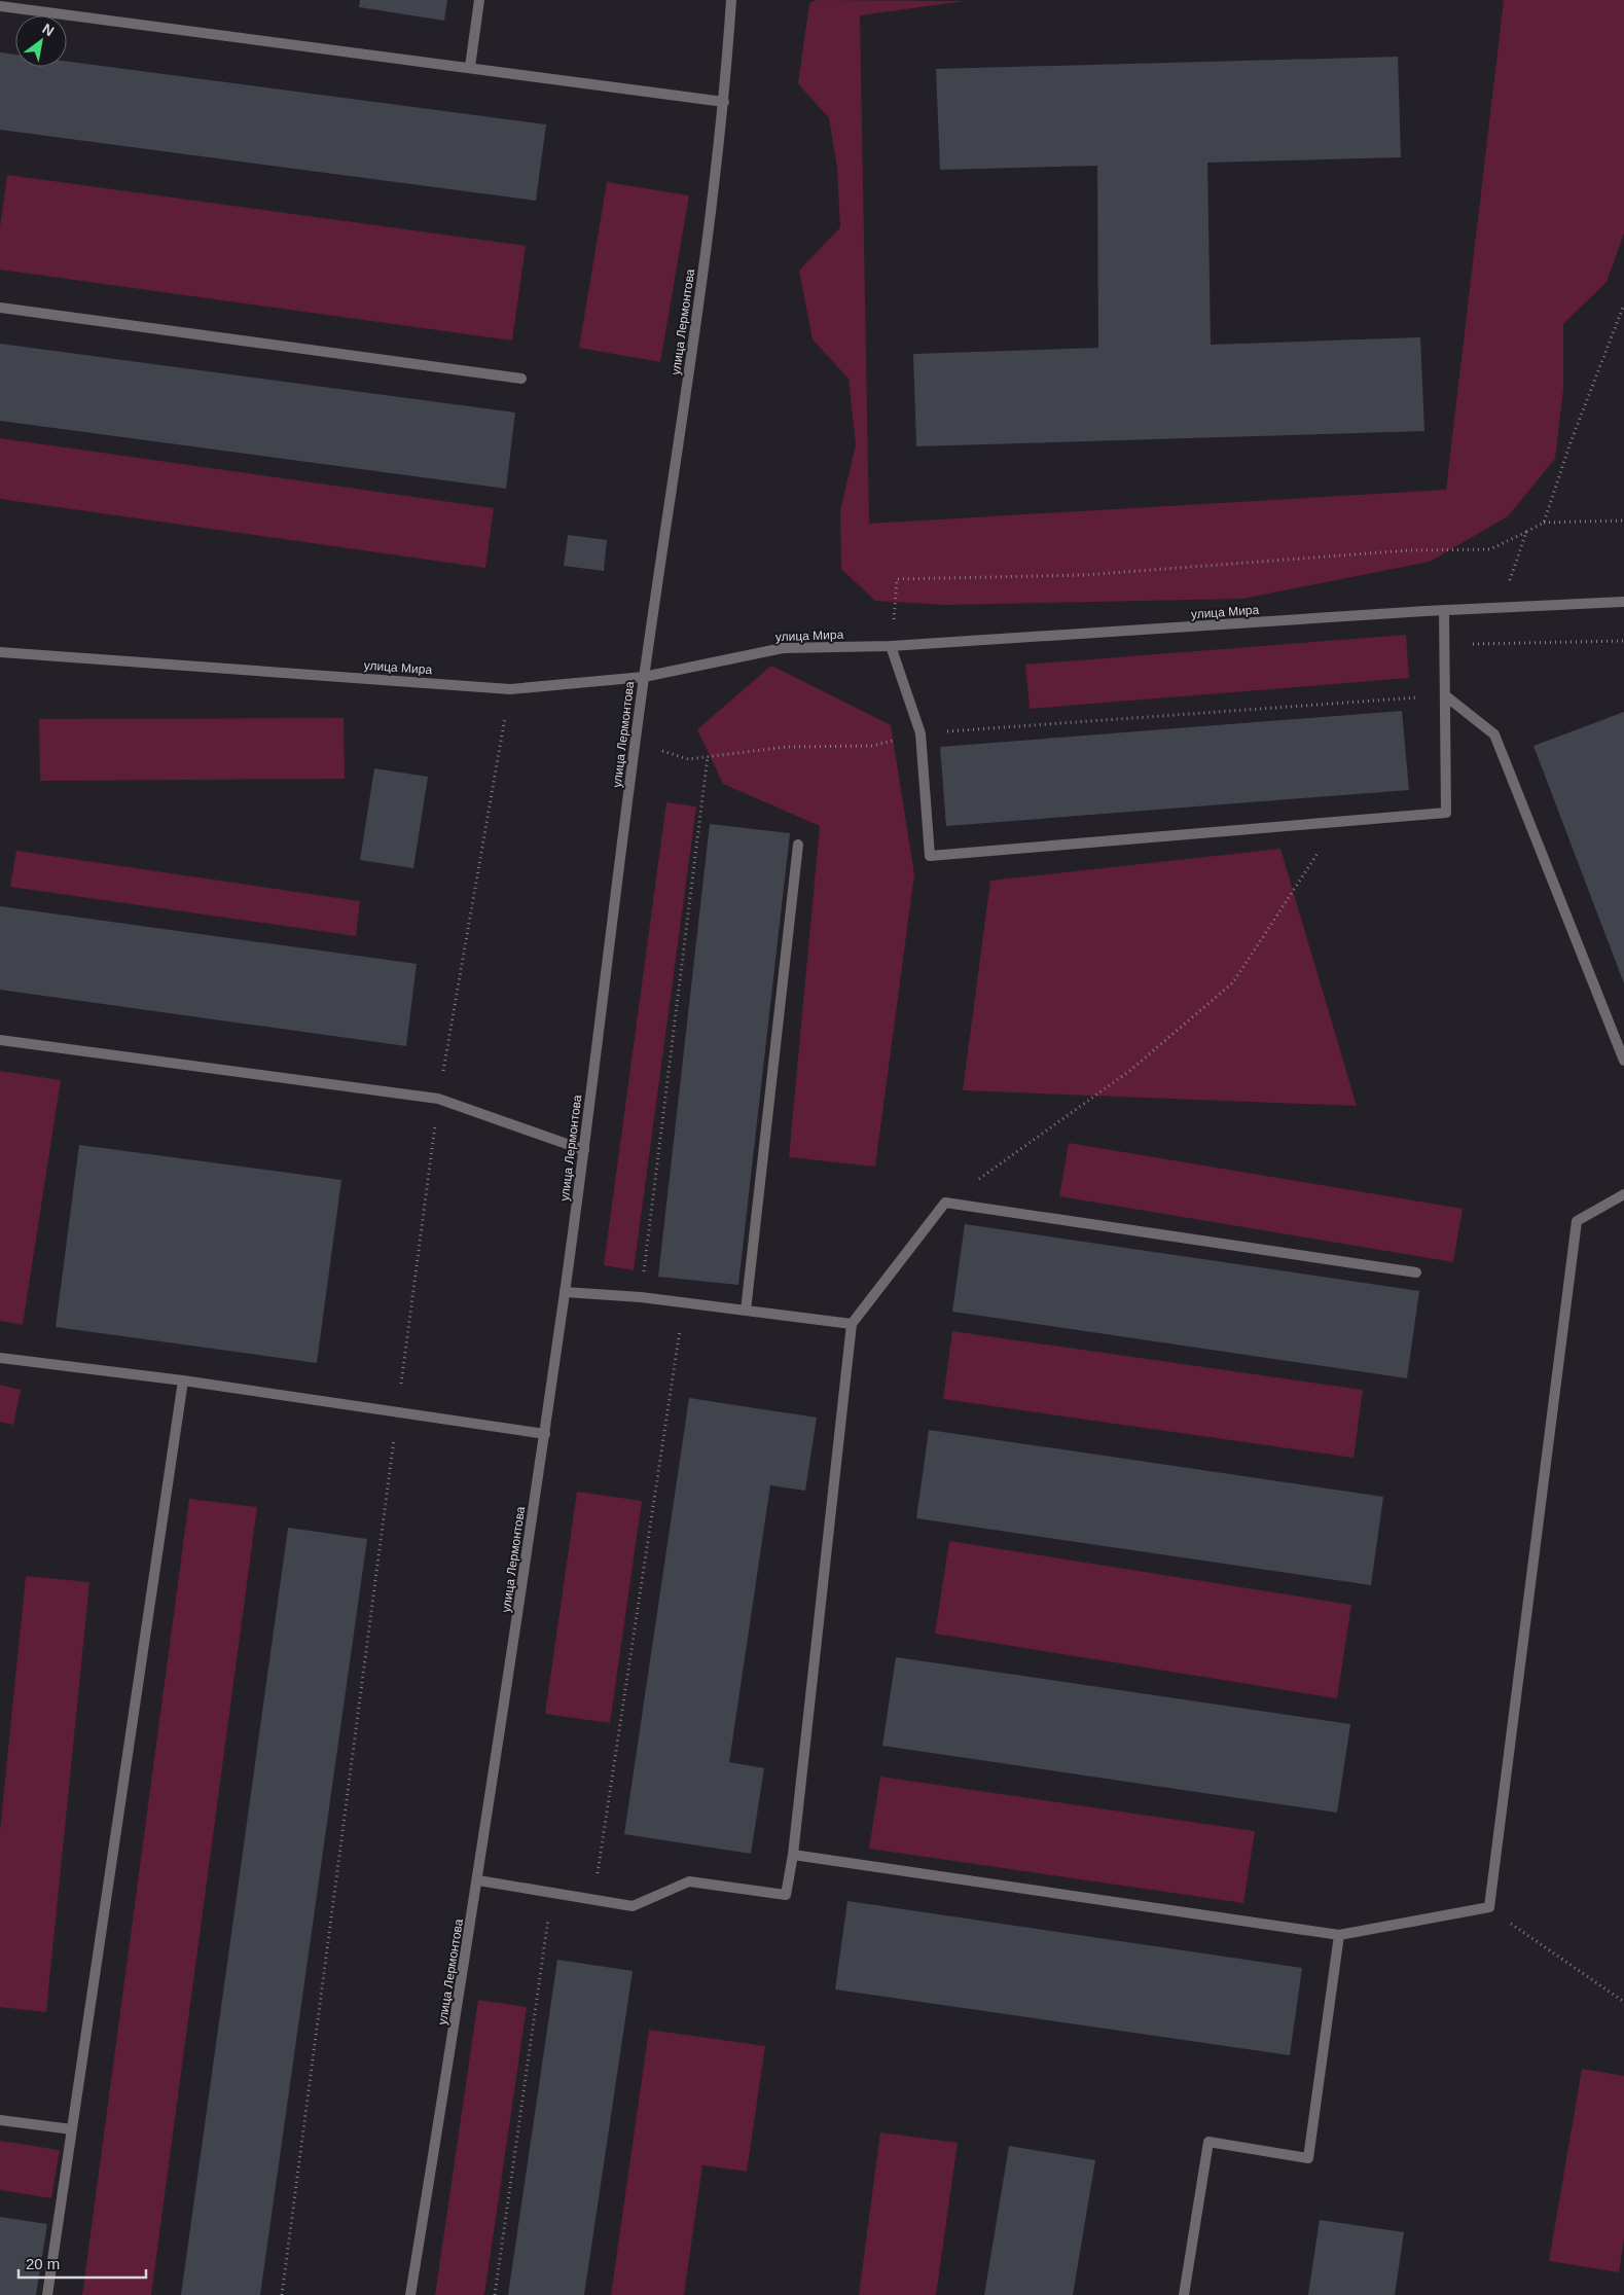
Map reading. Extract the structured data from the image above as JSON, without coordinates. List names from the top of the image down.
{
  "streets": {
    "street": ["улица Лермонтова", "улица Мира"]
  },
  "crossings": [
    ["улица Лермонтова", "улица Мира"]
  ],
  "scale_bar": "20 m",
  "north": "top right"
}
